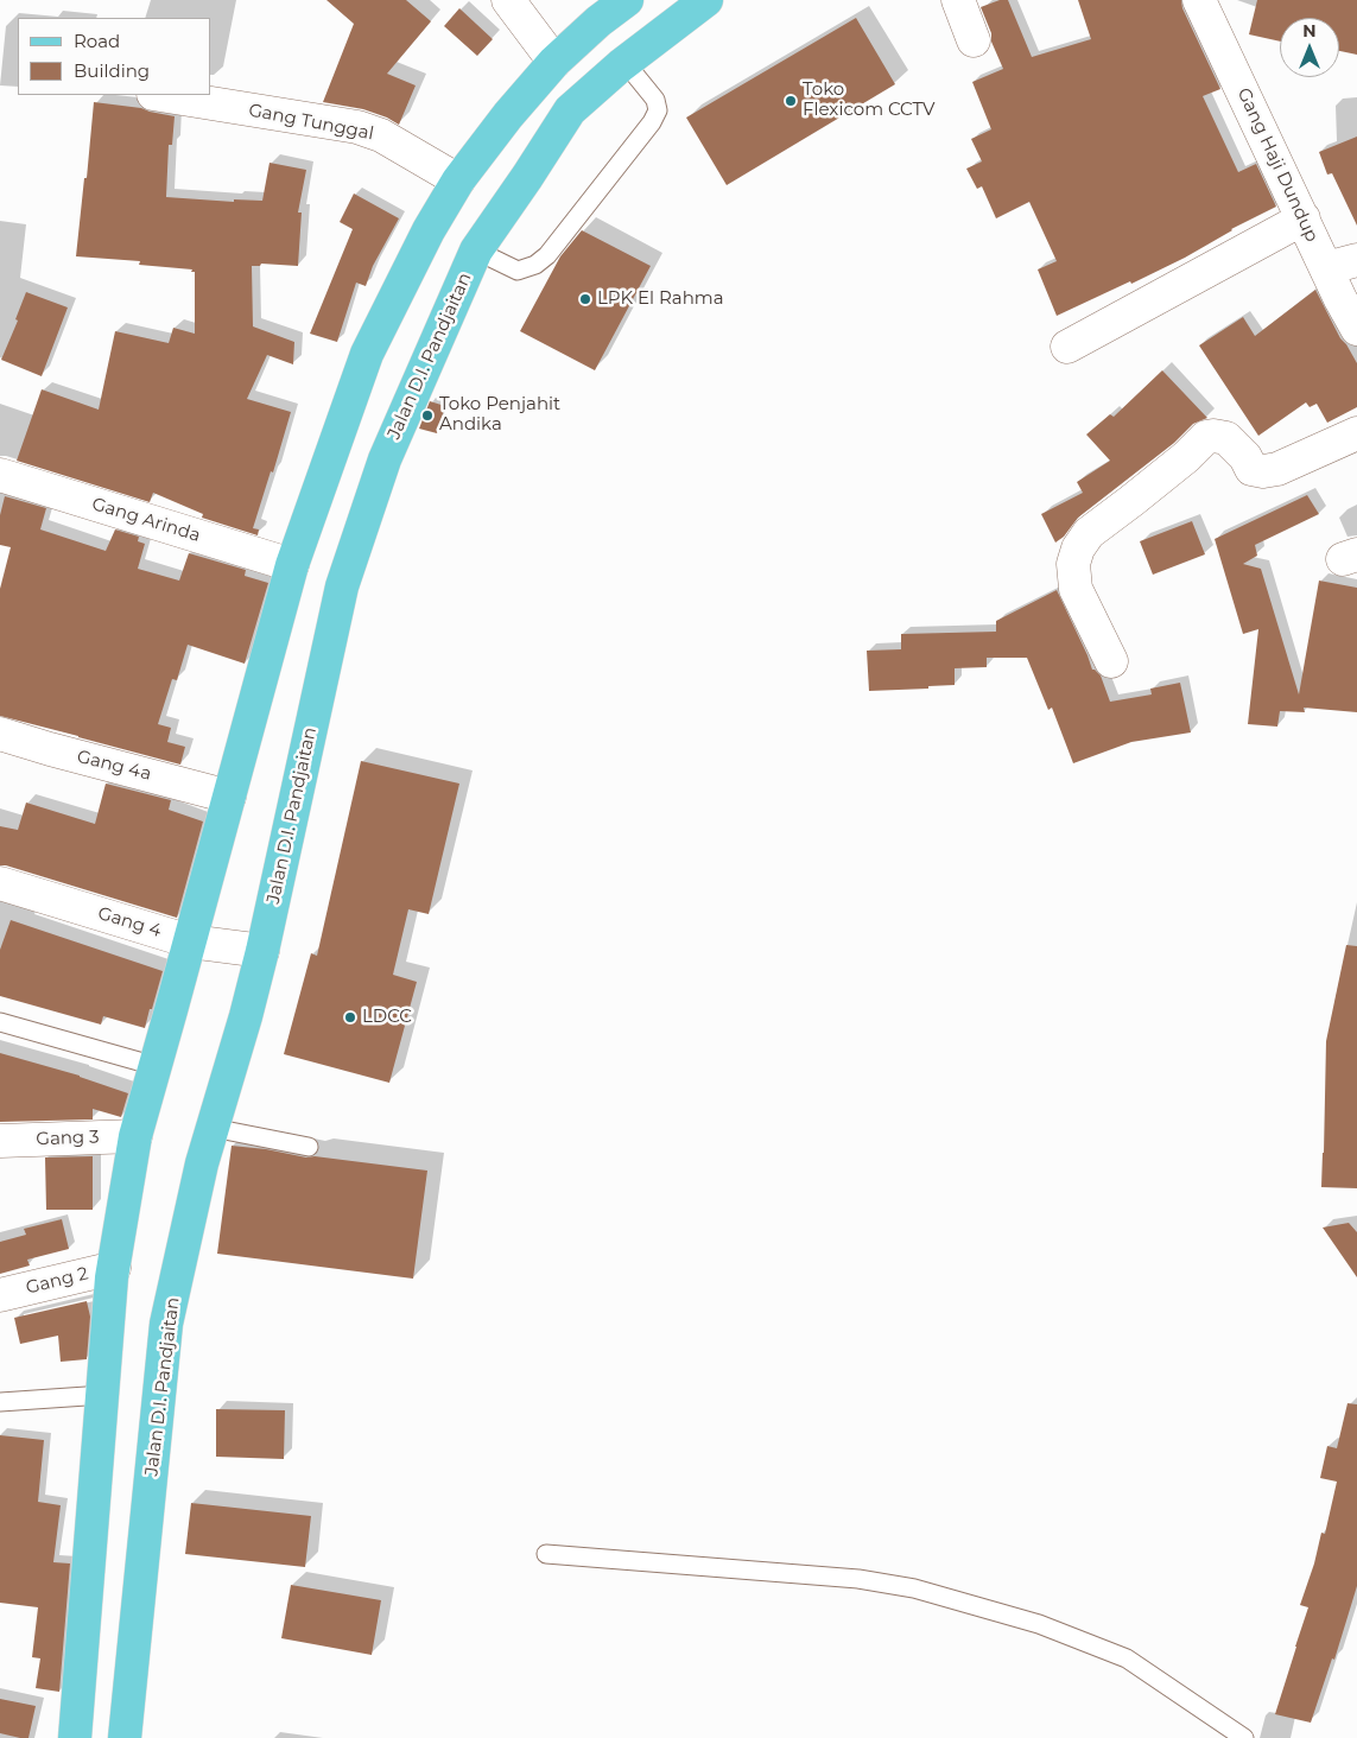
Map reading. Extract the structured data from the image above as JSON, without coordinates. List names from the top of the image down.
{
  "streets": {
    "main road": ["Jalan D.I. Pandjaitan"],
    "street": [
      "Gang Tunggal",
      "Gang Haji Dundup",
      "Gang Arinda",
      "Gang 4a",
      "Gang 4",
      "Gang 3",
      "Gang 2"
    ]
  },
  "crossings": [
    ["Jalan D.I. Pandjaitan", "Gang 4"]
  ],
  "places": [
    "Toko Flexicom CCTV",
    "LPK El Rahma",
    "Toko Penjahit Andika",
    "LDCC"
  ],
  "legend": ["Road", "Building"],
  "north": "top"
}
